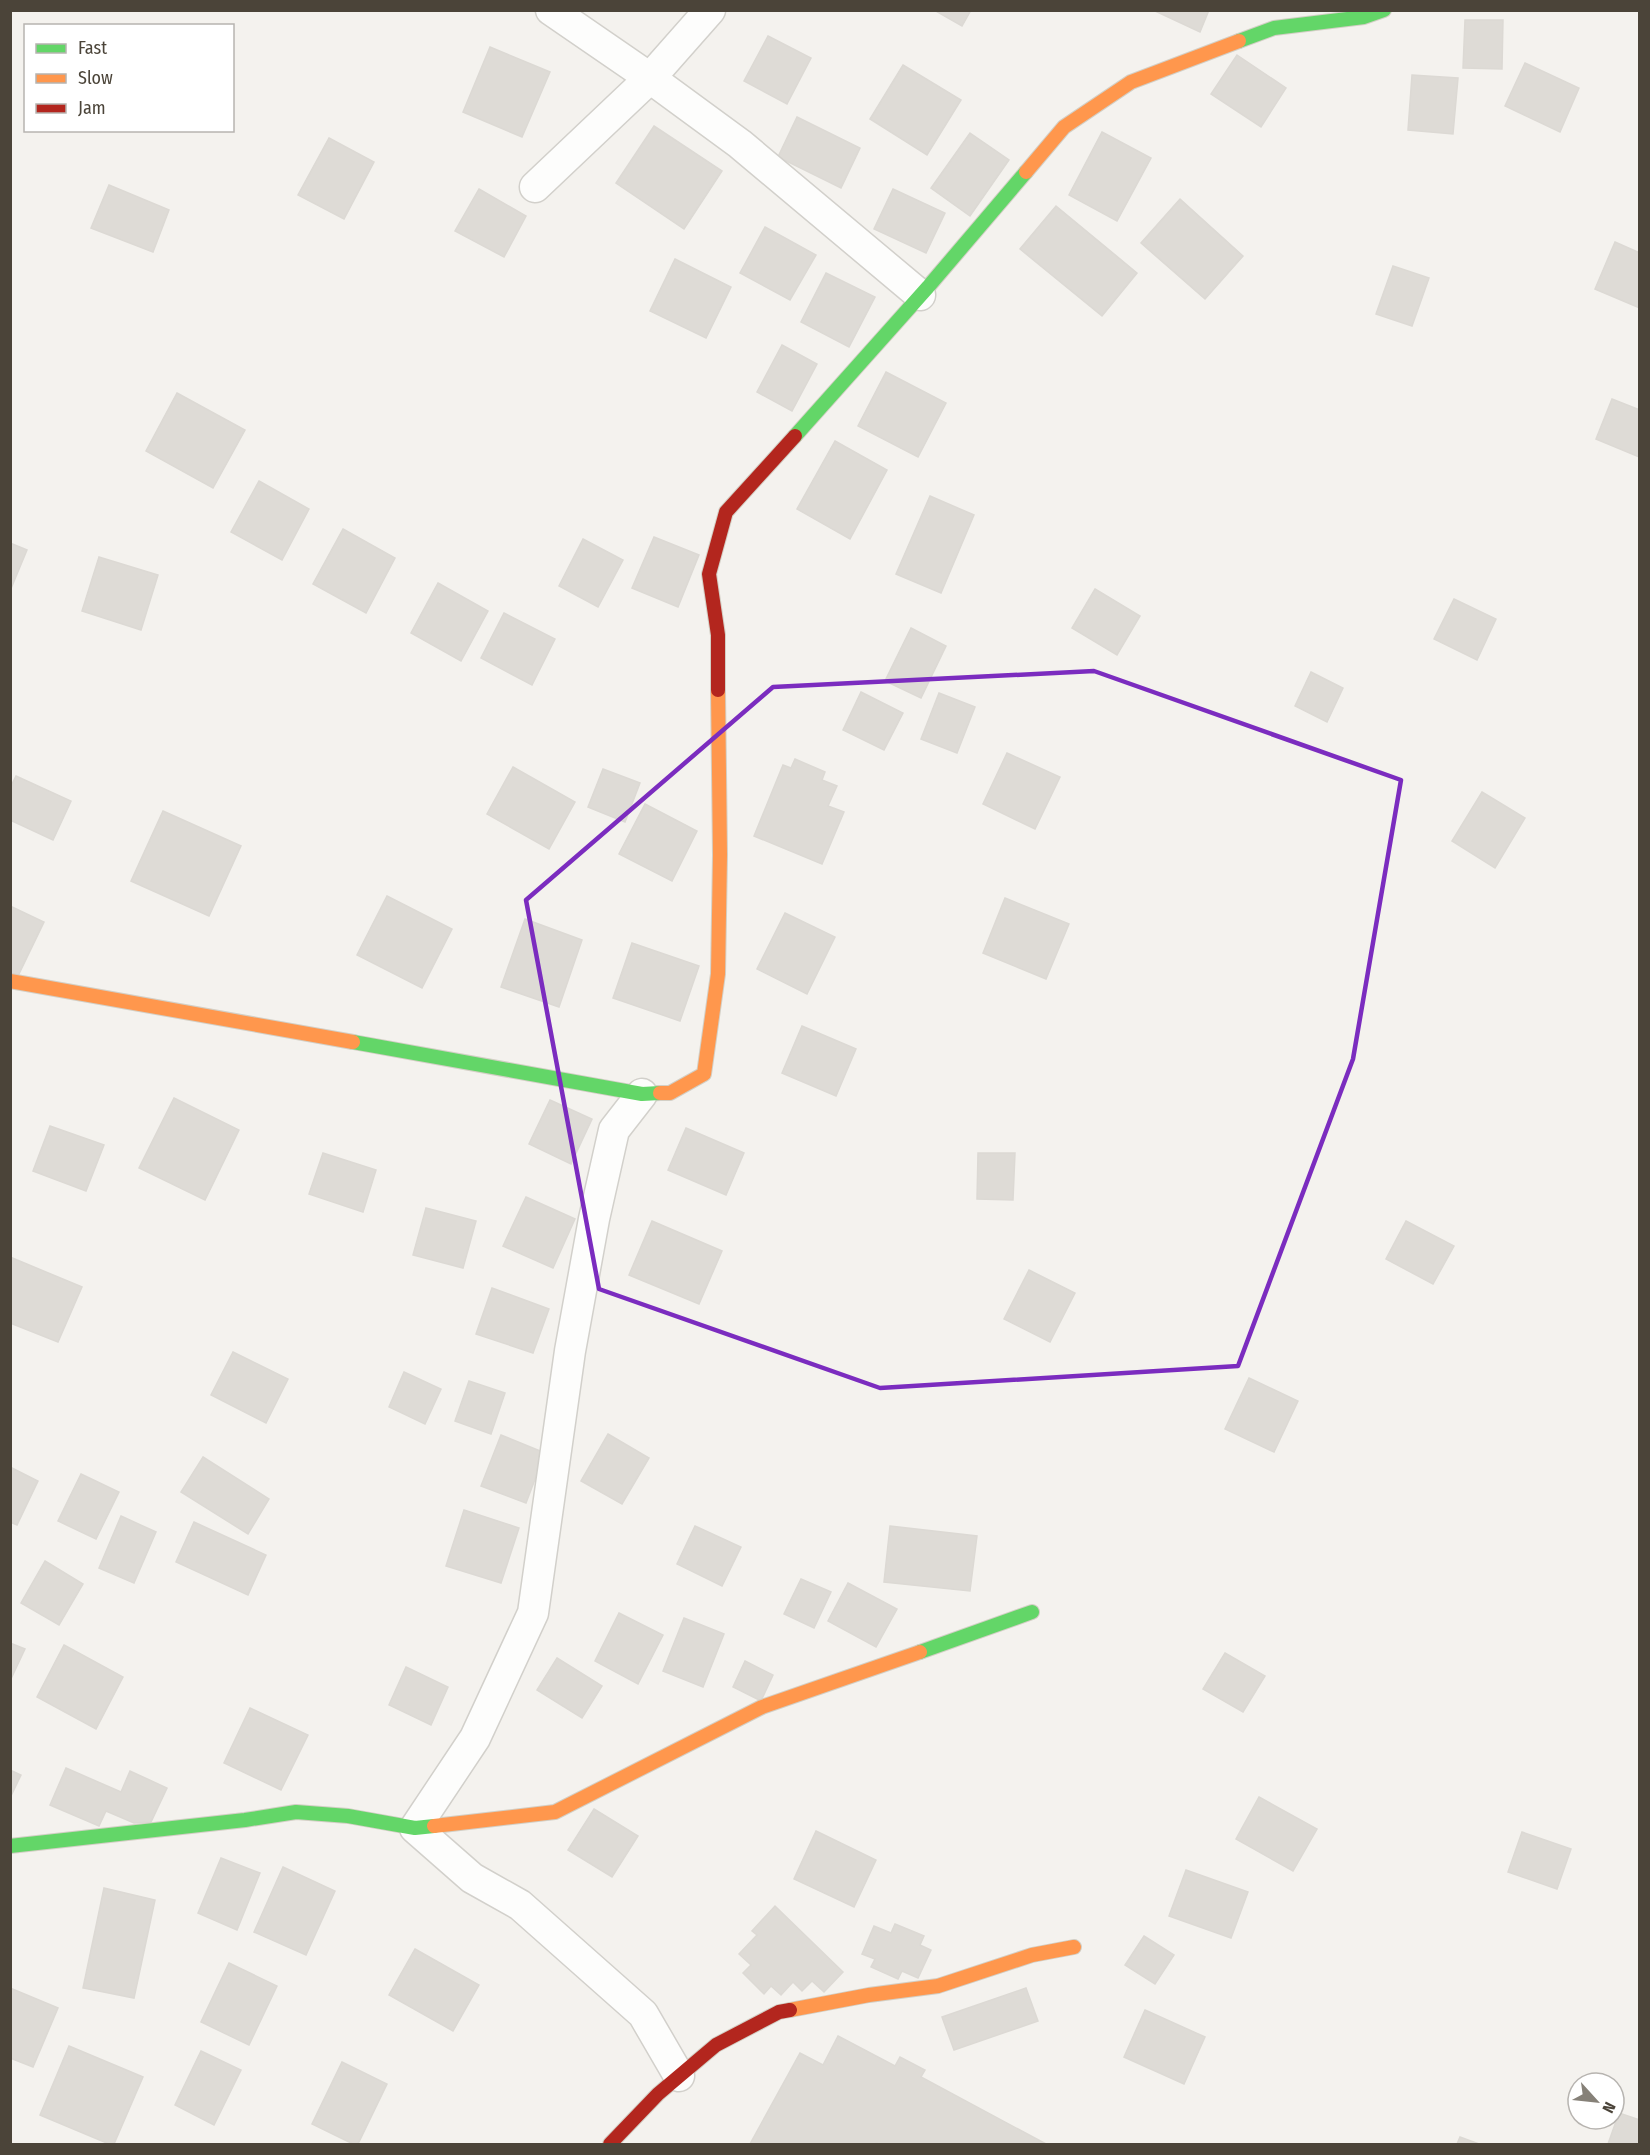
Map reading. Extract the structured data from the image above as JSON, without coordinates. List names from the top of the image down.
{
  "legend": ["Fast", "Slow", "Jam"],
  "north": "bottom right"
}
